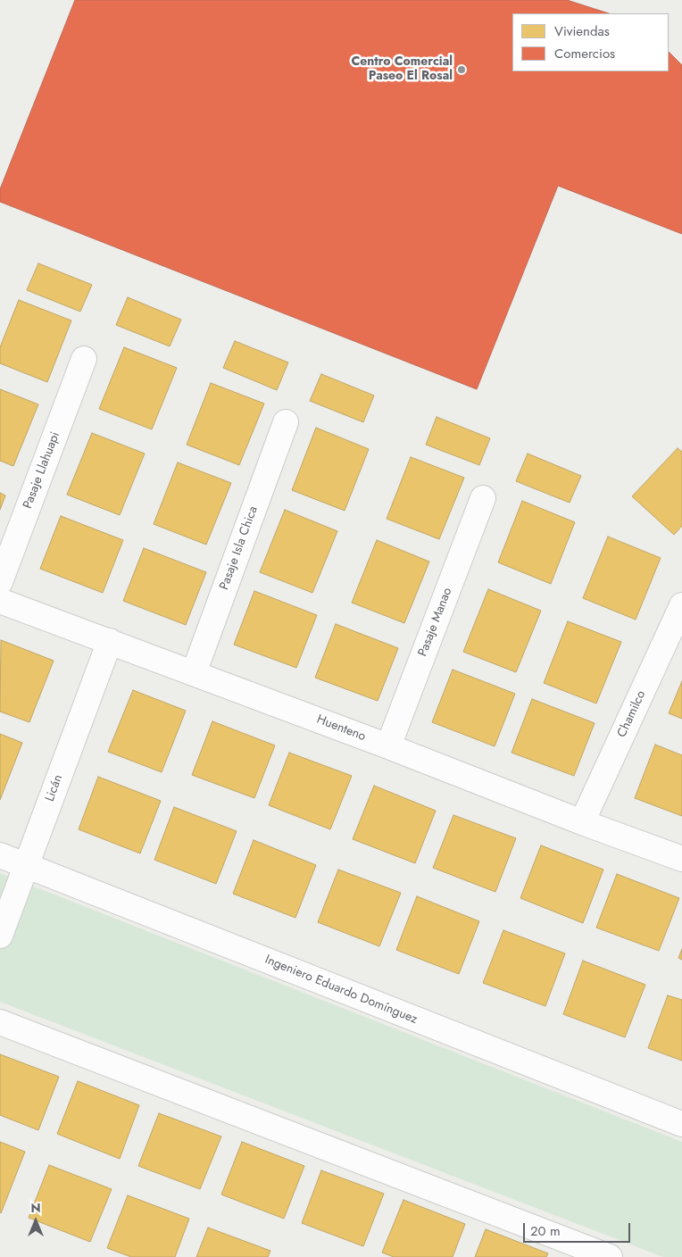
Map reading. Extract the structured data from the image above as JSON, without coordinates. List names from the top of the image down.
{
  "streets": {
    "street": [
      "Pasaje Llahuapi",
      "Pasaje Isla Chica",
      "Pasaje Manao",
      "Chamilco",
      "Huenteno",
      "Licán",
      "Ingeniero Eduardo Domínguez"
    ]
  },
  "crossings": [
    ["Pasaje Isla Chica", "Huenteno"],
    ["Pasaje Manao", "Huenteno"],
    ["Chamilco", "Huenteno"],
    ["Huenteno", "Licán"],
    ["Licán", "Ingeniero Eduardo Domínguez"]
  ],
  "places": ["Centro Comercial Paseo El Rosal"],
  "legend": ["Viviendas", "Comercios"],
  "scale_bar": "20 m",
  "north": "top"
}
